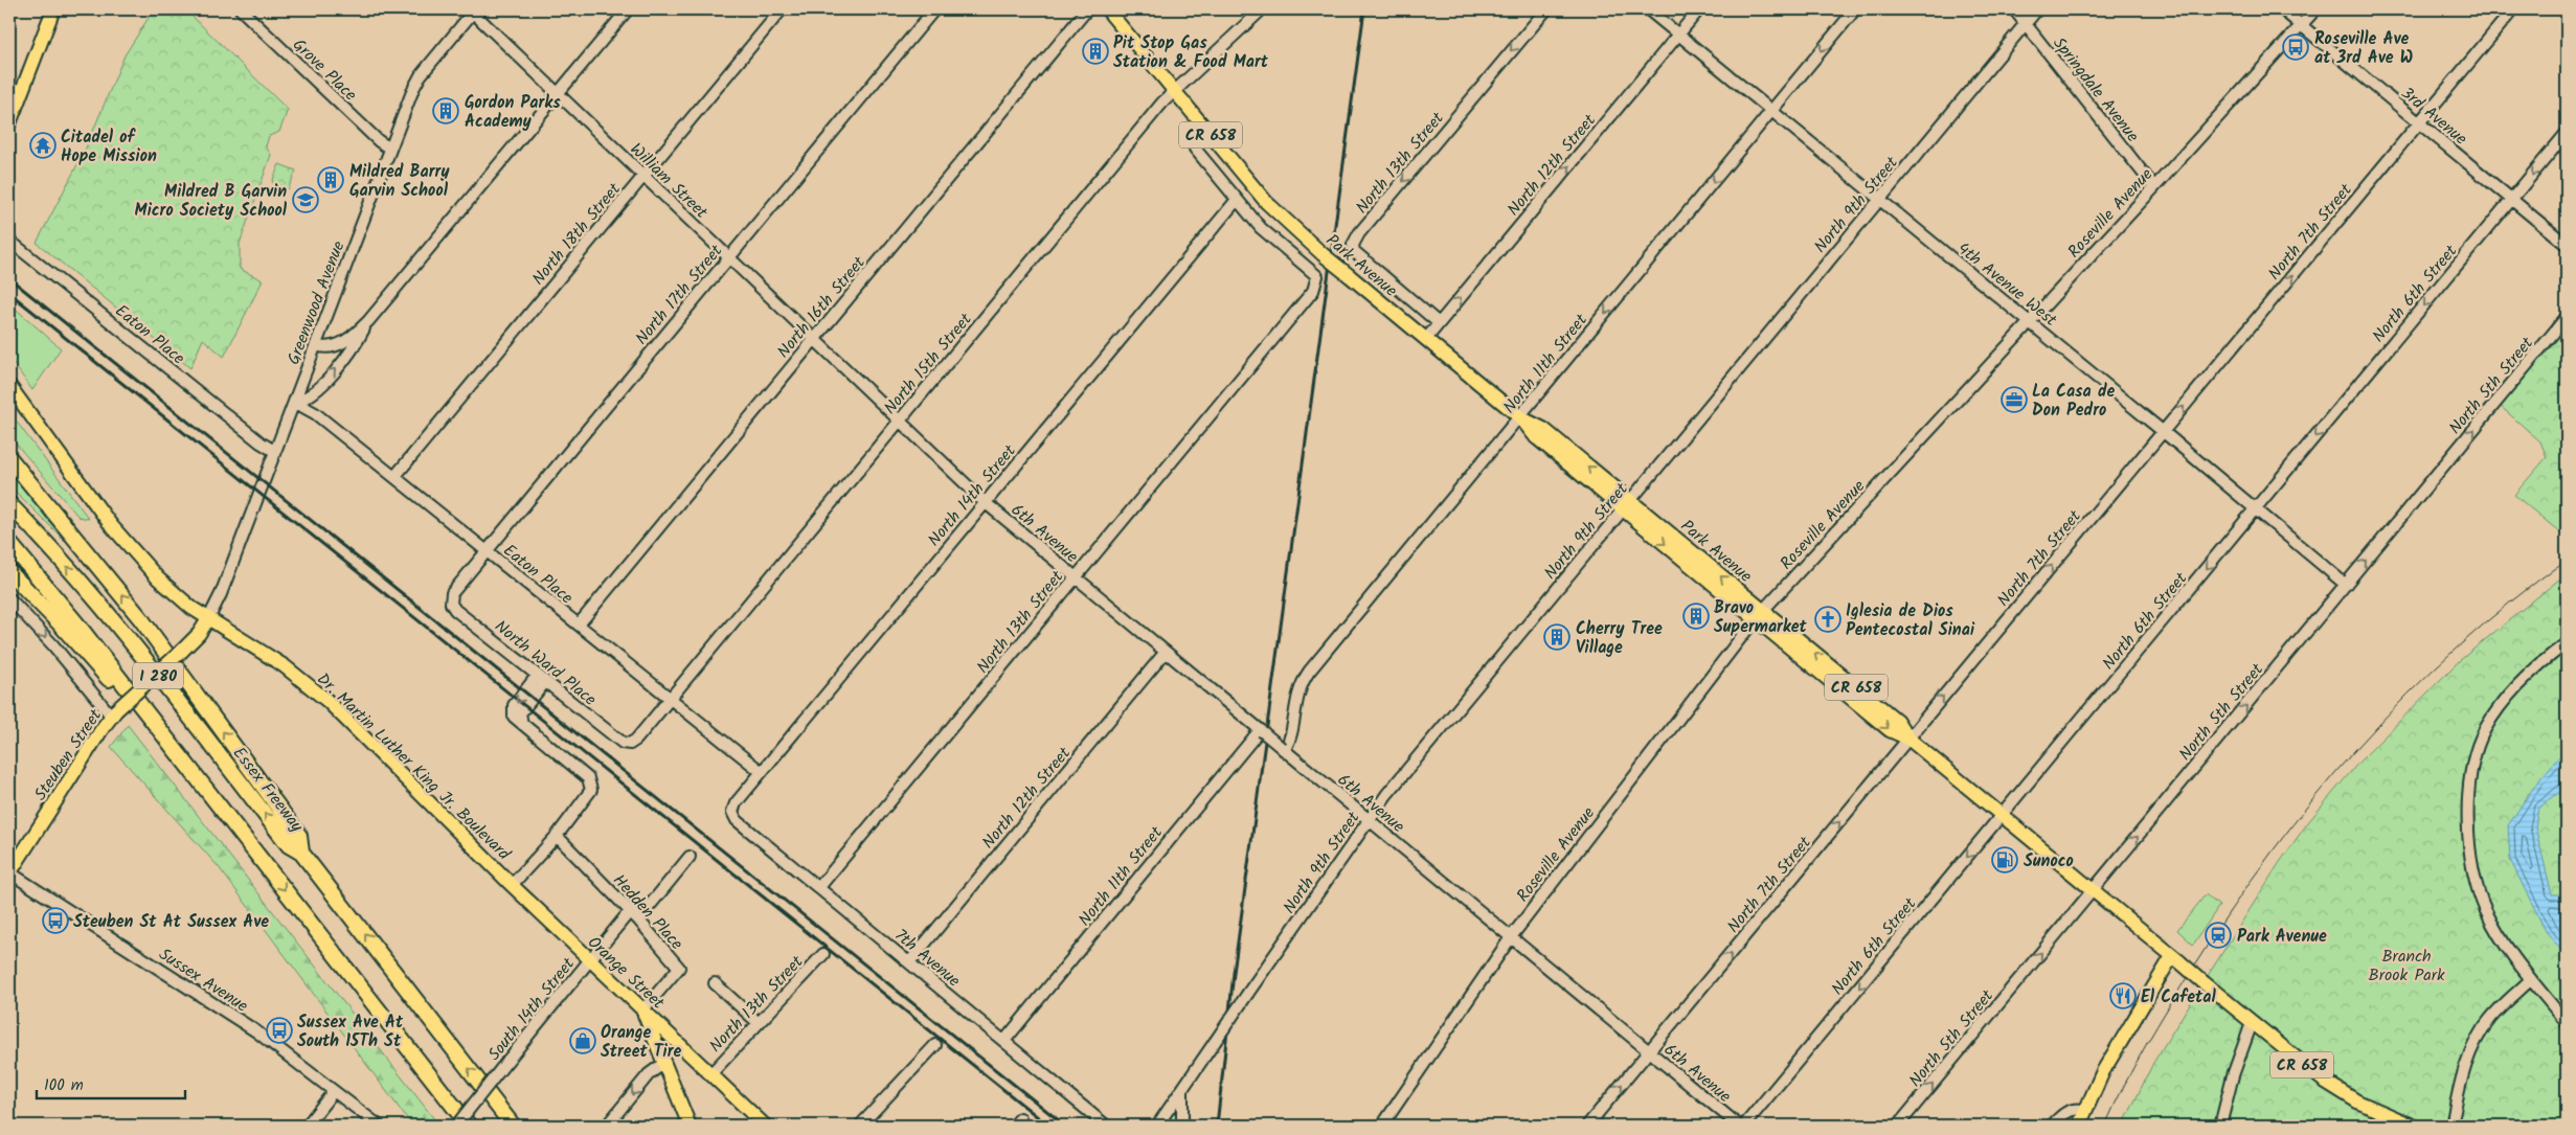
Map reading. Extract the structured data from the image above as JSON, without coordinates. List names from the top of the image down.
{
  "streets": {
    "highway": ["I 280", "Essex Freeway"],
    "main road": [
      "CR 658",
      "Park Avenue",
      "Steuben Street",
      "Dr. Martin Luther King Jr. Boulevard",
      "Orange Street"
    ],
    "street": [
      "Grove Place",
      "Springdale Avenue",
      "3rd Avenue",
      "North 13th Street",
      "North 12th Street",
      "William Street",
      "North 9th Street",
      "Roseville Avenue",
      "North 7th Street",
      "North 18th Street",
      "4th Avenue West",
      "North 6th Street",
      "North 17th Street",
      "Greenwood Avenue",
      "North 16th Street",
      "Eaton Place",
      "North 15th Street",
      "North 11th Street",
      "North 5th Street",
      "North 14th Street",
      "6th Avenue",
      "North Ward Place",
      "Hedden Place",
      "7th Avenue",
      "Sussex Avenue",
      "South 14th Street"
    ]
  },
  "crossings": [
    ["Grove Place", "Greenwood Avenue"],
    ["Springdale Avenue", "North 9th Street"],
    ["Springdale Avenue", "Roseville Avenue"],
    ["3rd Avenue", "Roseville Avenue"],
    ["3rd Avenue", "North 7th Street"],
    ["3rd Avenue", "North 6th Street"],
    ["North 13th Street", "North 12th Street"],
    ["North 13th Street", "North 14th Street"],
    ["North 13th Street", "6th Avenue"],
    ["North 13th Street", "7th Avenue"],
    ["North 13th Street", "Orange Street"],
    ["North 12th Street", "Park Avenue"],
    ["North 12th Street", "4th Avenue West"],
    ["North 12th Street", "6th Avenue"],
    ["North 12th Street", "7th Avenue"],
    ["William Street", "North 18th Street"],
    ["William Street", "North 17th Street"],
    ["William Street", "Greenwood Avenue"],
    ["William Street", "North 16th Street"],
    ["William Street", "North 15th Street"],
    ["William Street", "North 14th Street"],
    ["William Street", "6th Avenue"],
    ["North 9th Street", "Park Avenue"],
    ["North 9th Street", "4th Avenue West"],
    ["North 9th Street", "6th Avenue"],
    ["Roseville Avenue", "Park Avenue"],
    ["Roseville Avenue", "4th Avenue West"],
    ["Roseville Avenue", "6th Avenue"],
    ["North 7th Street", "Park Avenue"],
    ["North 7th Street", "4th Avenue West"],
    ["North 7th Street", "6th Avenue"],
    ["North 18th Street", "Eaton Place"],
    ["Park Avenue", "North 6th Street"],
    ["Park Avenue", "North 15th Street"],
    ["Park Avenue", "North 11th Street"],
    ["Park Avenue", "North 5th Street"],
    ["4th Avenue West", "North 6th Street"],
    ["4th Avenue West", "North 11th Street"],
    ["4th Avenue West", "North 5th Street"],
    ["North 17th Street", "Eaton Place"],
    ["North 17th Street", "North Ward Place"],
    ["Greenwood Avenue", "Eaton Place"],
    ["Greenwood Avenue", "Steuben Street"],
    ["Greenwood Avenue", "Dr. Martin Luther King Jr. Boulevard"],
    ["North 16th Street", "Eaton Place"],
    ["Eaton Place", "North 15th Street"],
    ["Eaton Place", "North 14th Street"],
    ["North 15th Street", "North Ward Place"],
    ["North 11th Street", "6th Avenue"],
    ["North 11th Street", "7th Avenue"],
    ["North 14th Street", "6th Avenue"],
    ["North 14th Street", "7th Avenue"],
    ["Steuben Street", "Dr. Martin Luther King Jr. Boulevard"],
    ["Steuben Street", "Sussex Avenue"],
    ["Dr. Martin Luther King Jr. Boulevard", "Orange Street"],
    ["Hedden Place", "Orange Street"],
    ["Hedden Place", "South 14th Street"],
    ["Orange Street", "South 14th Street"]
  ],
  "one_way": [
    "North 12th Street",
    "North 7th Street",
    "North 6th Street",
    "North 11th Street",
    "North 5th Street"
  ],
  "parks": ["Branch Brook Park"],
  "places": {
    "bus stop": ["Roseville Ave at 3rd Ave W", "Steuben St At Sussex Ave", "Sussex Ave At South 15Th St"],
    "building": [
      "Pit Stop Gas Station & Food Mart",
      "Gordon Parks Academy",
      "Mildred Barry Garvin School",
      "Bravo Supermarket",
      "Cherry Tree Village"
    ],
    "temple": ["Citadel of Hope Mission"],
    "school or university": ["Mildred B Garvin Micro Society School"],
    "office": ["La Casa de Don Pedro"],
    "church": ["Iglesia de Dios Pentecostal Sinai"],
    "fuel station": ["Sunoco"],
    "station": ["Park Avenue"],
    "restaurant": ["El Cafetal"],
    "shop": ["Orange Street Tire"]
  },
  "scale_bar": "100 m"
}
